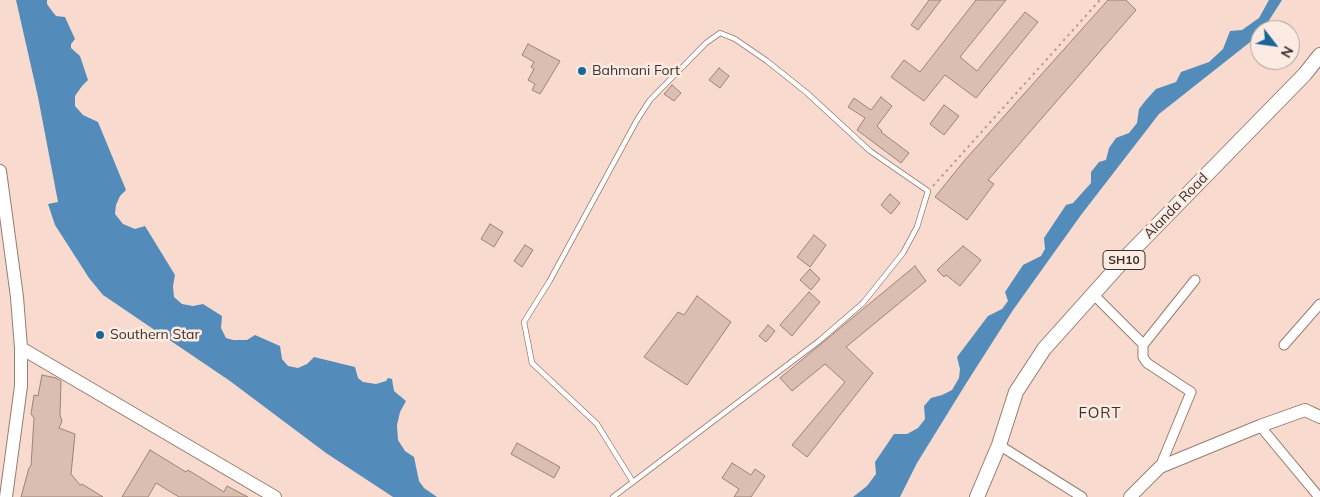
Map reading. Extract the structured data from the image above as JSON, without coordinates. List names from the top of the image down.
{
  "streets": {
    "main road": ["Alanda Road", "SH10"]
  },
  "districts": ["FORT"],
  "places": ["Bahmani Fort", "Southern Star"],
  "north": "bottom right"
}
